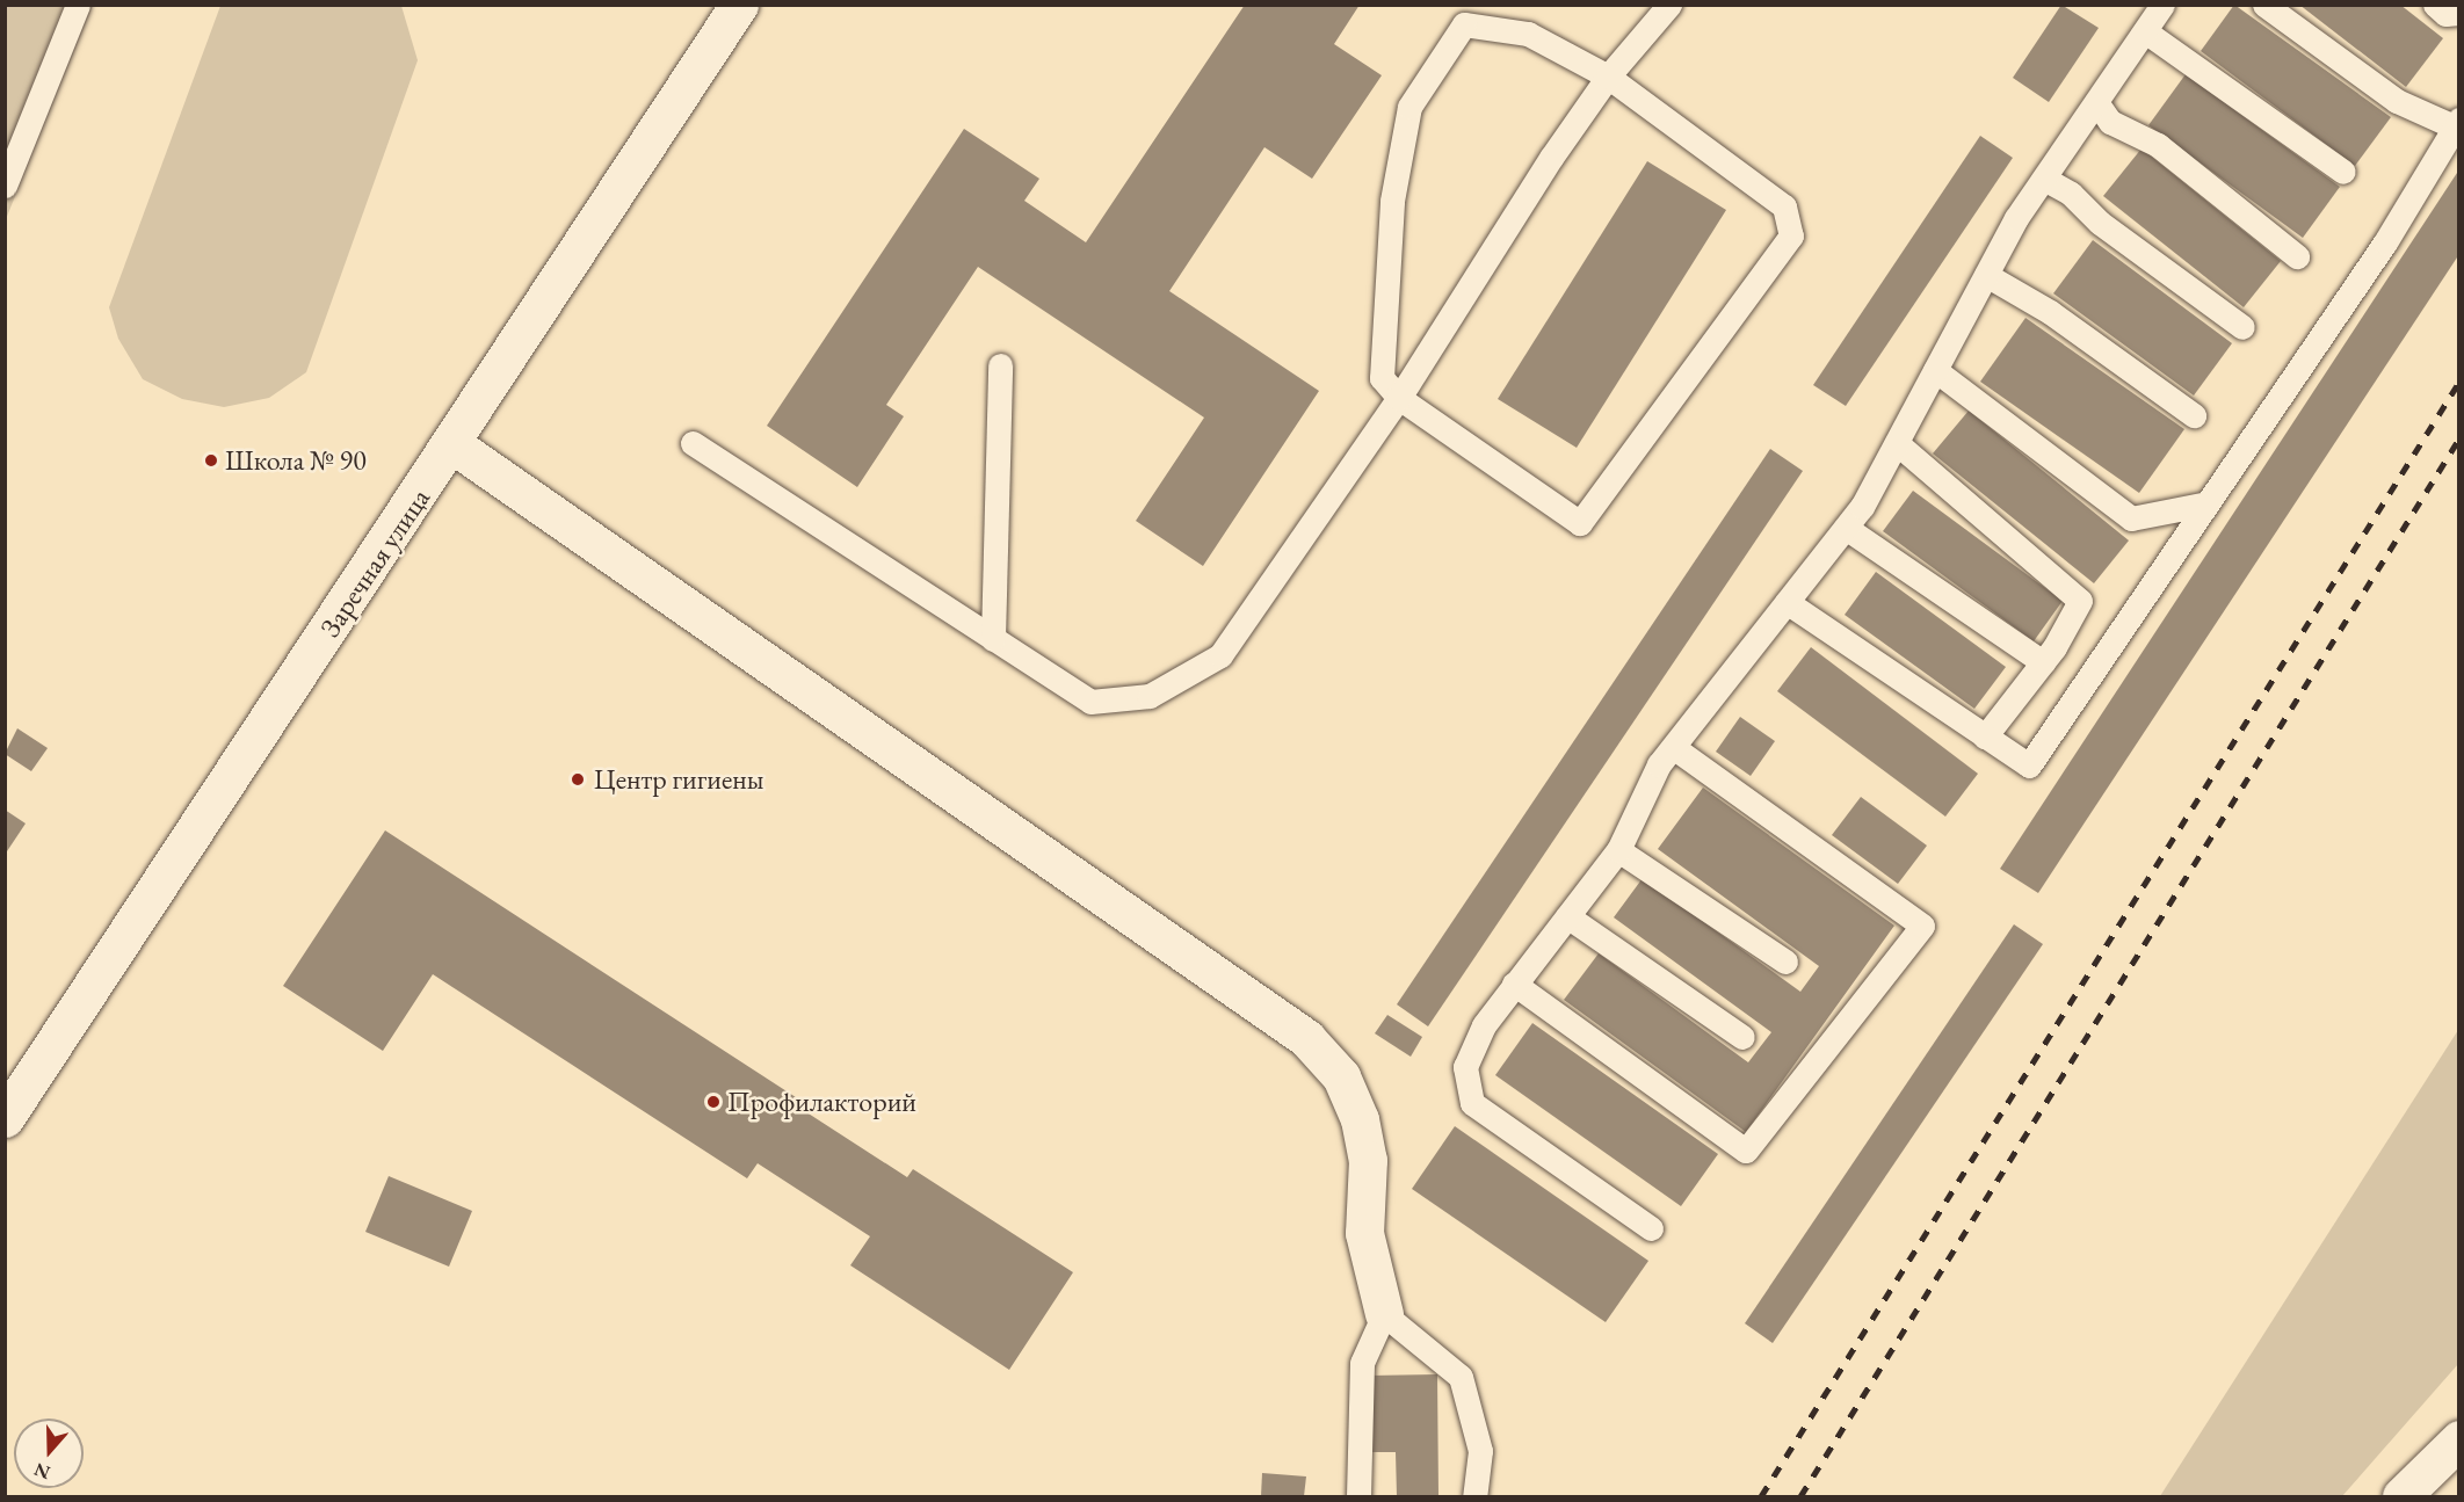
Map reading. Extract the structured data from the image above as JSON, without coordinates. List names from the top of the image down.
{
  "streets": {
    "street": ["Заречная улица"]
  },
  "places": ["Школа № 90", "Центр гигиены", "Профилакторий"],
  "north": "bottom"
}
